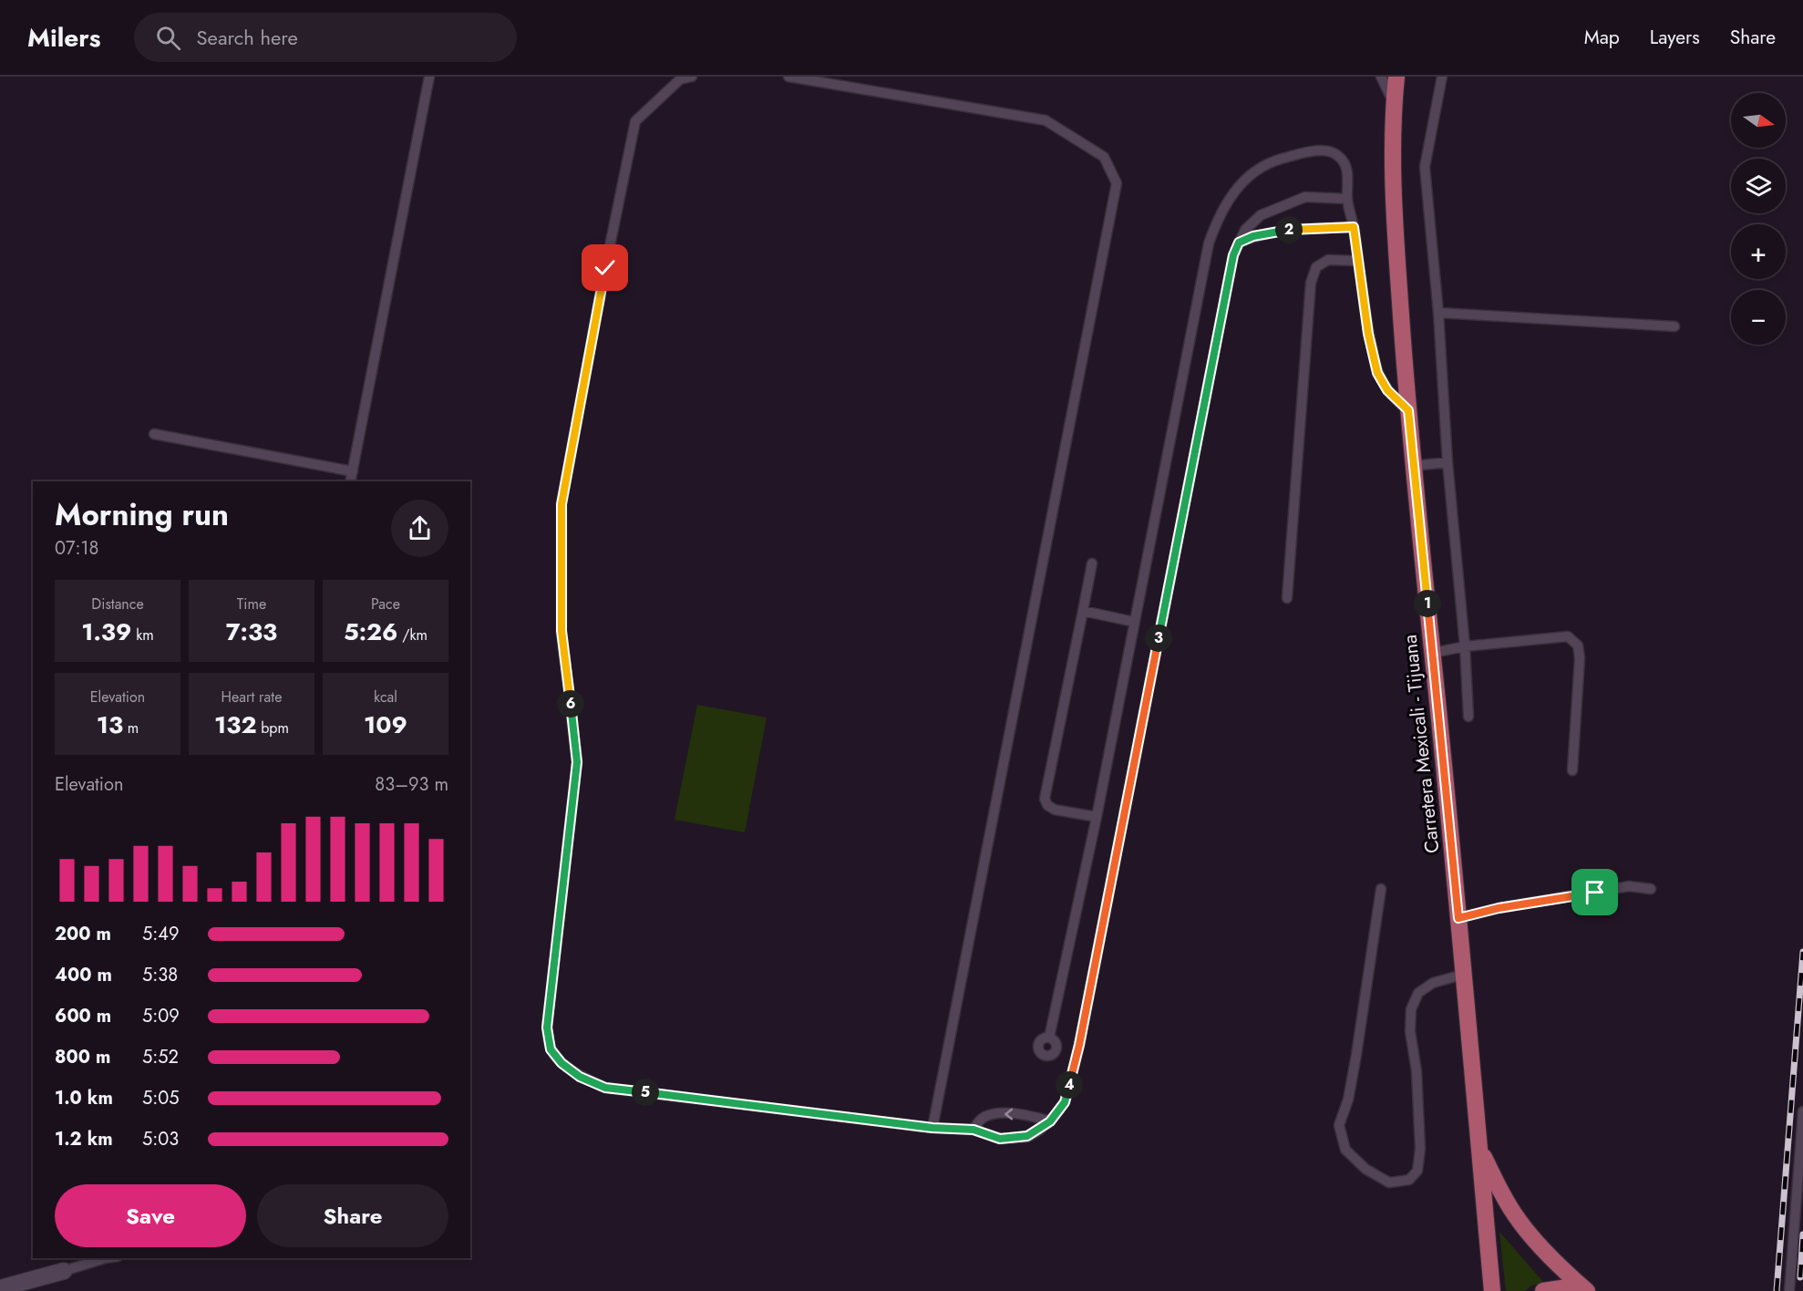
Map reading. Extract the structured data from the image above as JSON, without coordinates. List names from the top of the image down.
{
  "streets": {
    "main road": ["Carretera Mexicali - Tijuana"]
  },
  "north": "right",
  "page": {
    "header": "Milers",
    "search": "Search here",
    "nav": ["Map", "Layers", "Share"],
    "map_buttons": ["+", "−"],
    "pins": [
      "2",
      "1",
      "3",
      "6",
      "4",
      "5"
    ],
    "heading": ["Morning run", "07:18"],
    "stats": [
      ["Distance", "1.39 km"],
      ["Time", "7:33"],
      ["Pace", "5:26 /km"],
      ["Elevation", "13 m"],
      ["Heart rate", "132 bpm"],
      ["kcal", "109"]
    ],
    "chart": ["Elevation", "83–93 m"],
    "list": [
      {
        "name": "200 m",
        "note": "5:49"
      },
      {
        "name": "400 m",
        "note": "5:38"
      },
      {
        "name": "600 m",
        "note": "5:09"
      },
      {
        "name": "800 m",
        "note": "5:52"
      },
      {
        "name": "1.0 km",
        "note": "5:05"
      },
      {
        "name": "1.2 km",
        "note": "5:03"
      }
    ],
    "buttons": ["Save", "Share"]
  }
}
